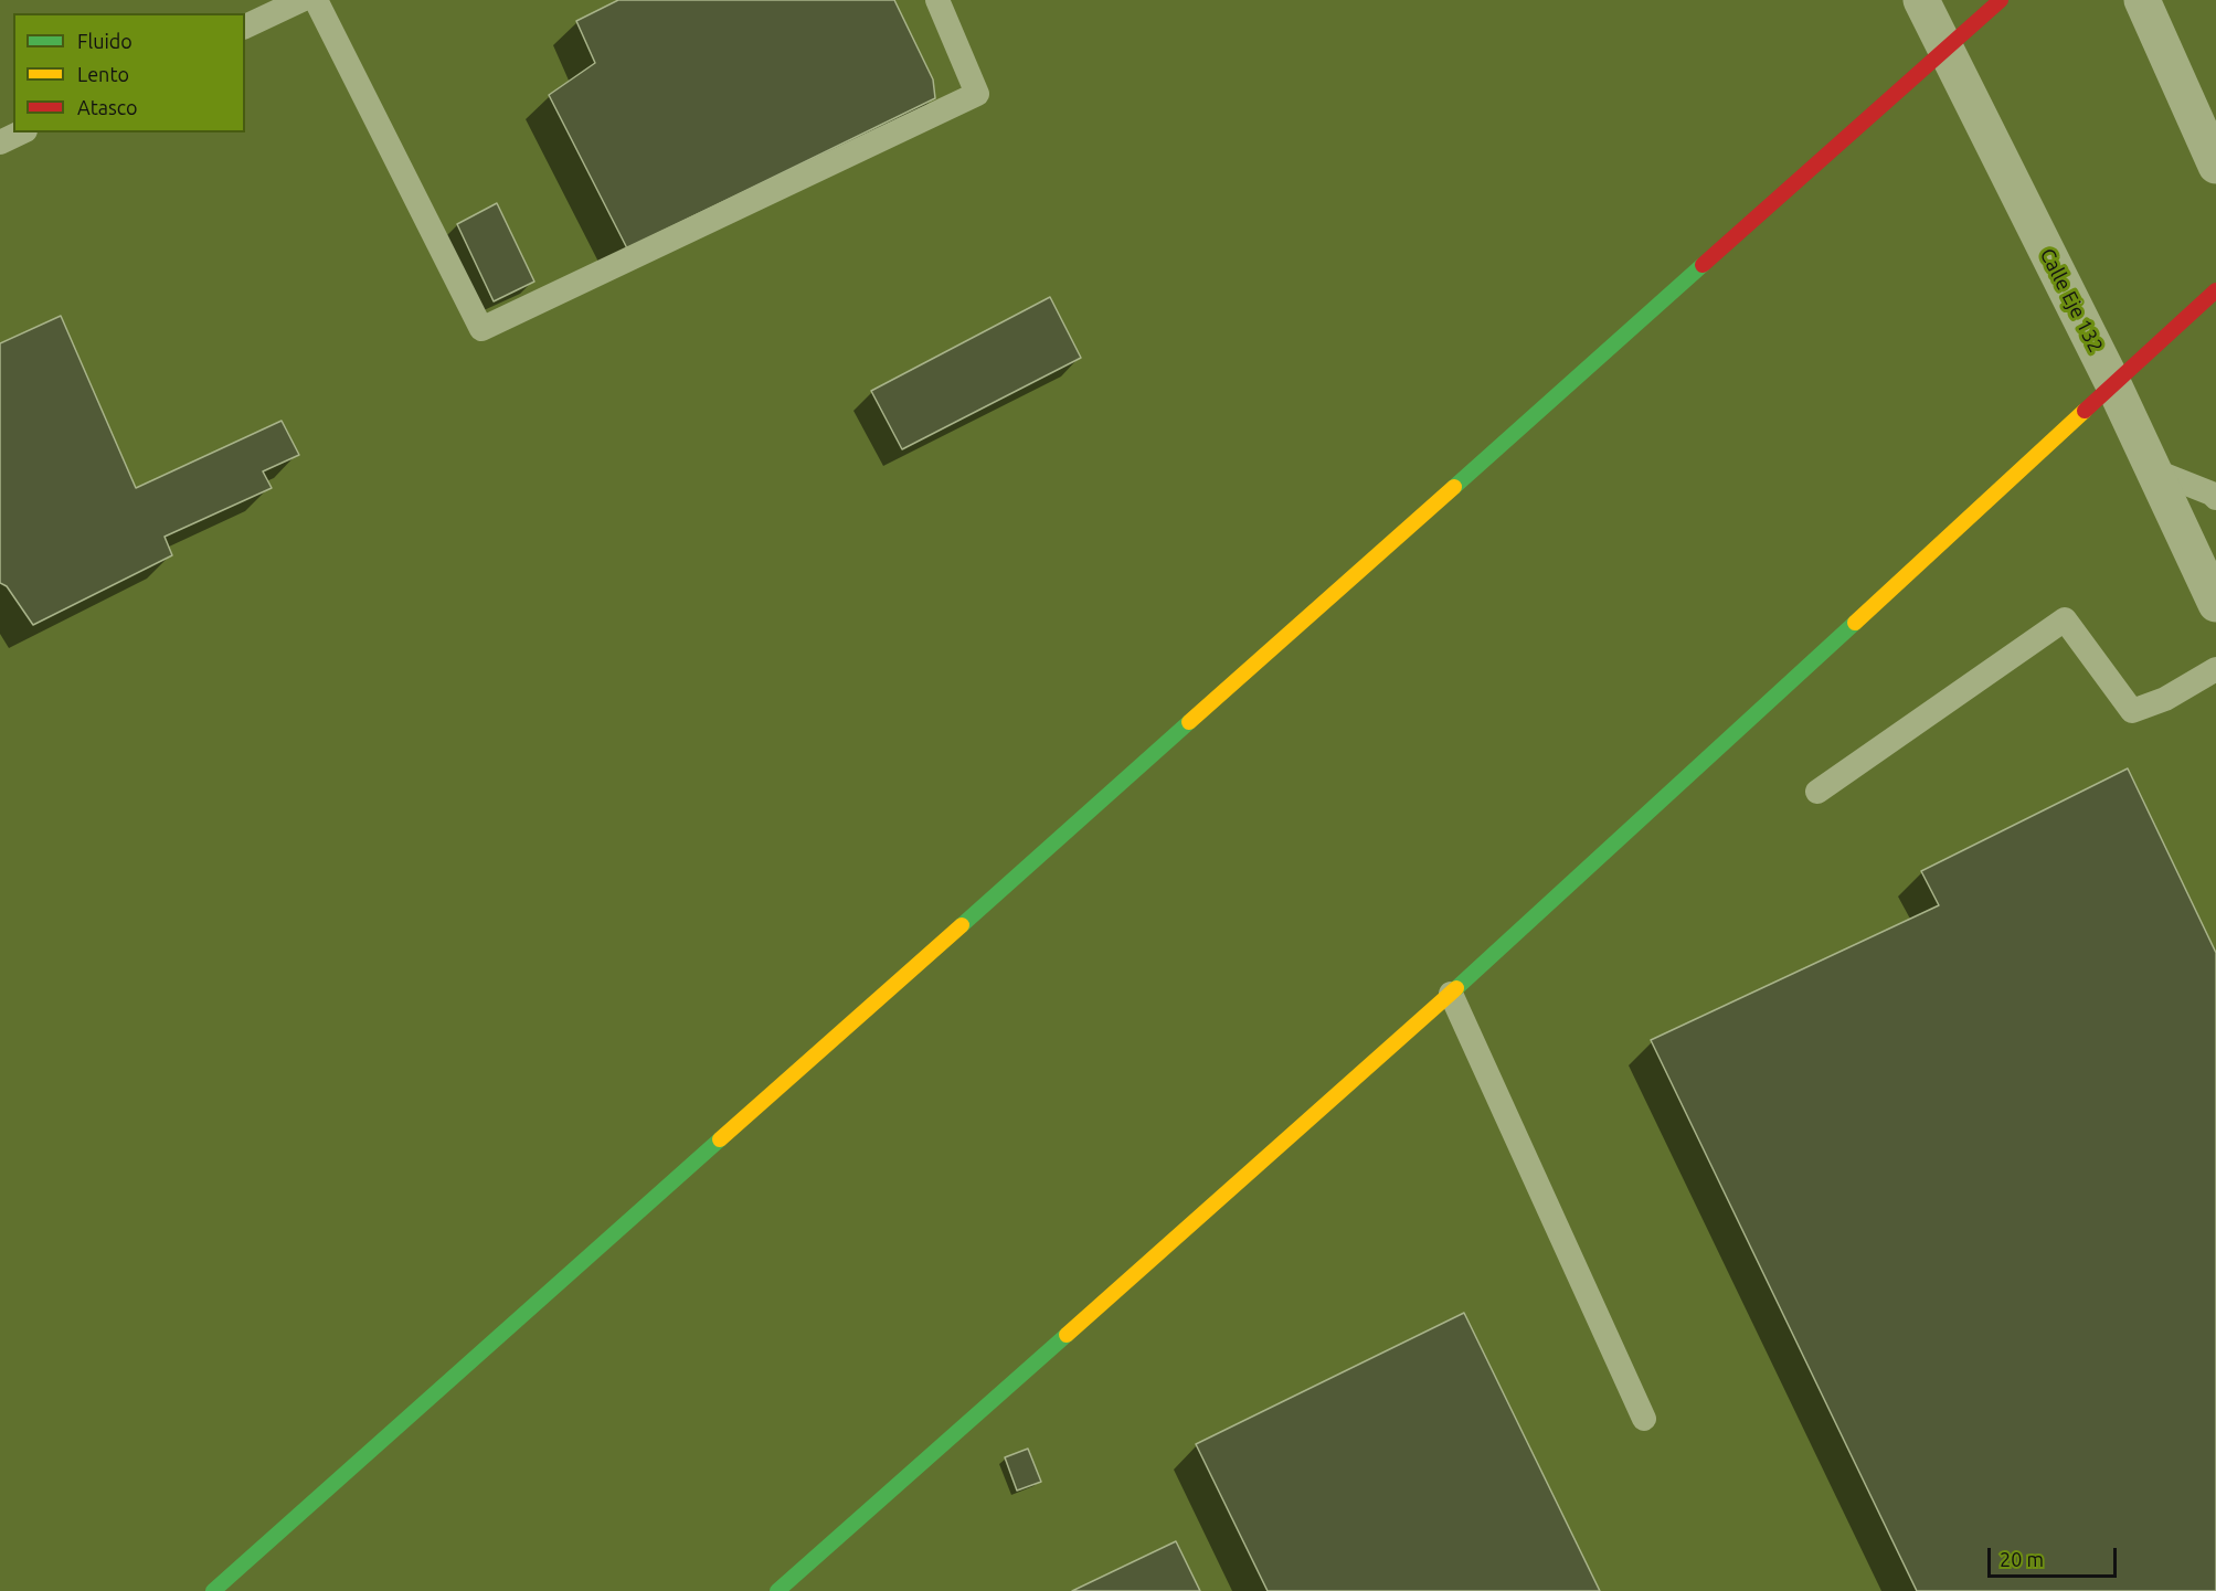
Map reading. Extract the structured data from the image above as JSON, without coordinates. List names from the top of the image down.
{
  "streets": {
    "street": ["Calle Eje 132"]
  },
  "legend": ["Fluido", "Lento", "Atasco"],
  "scale_bar": "20 m"
}
